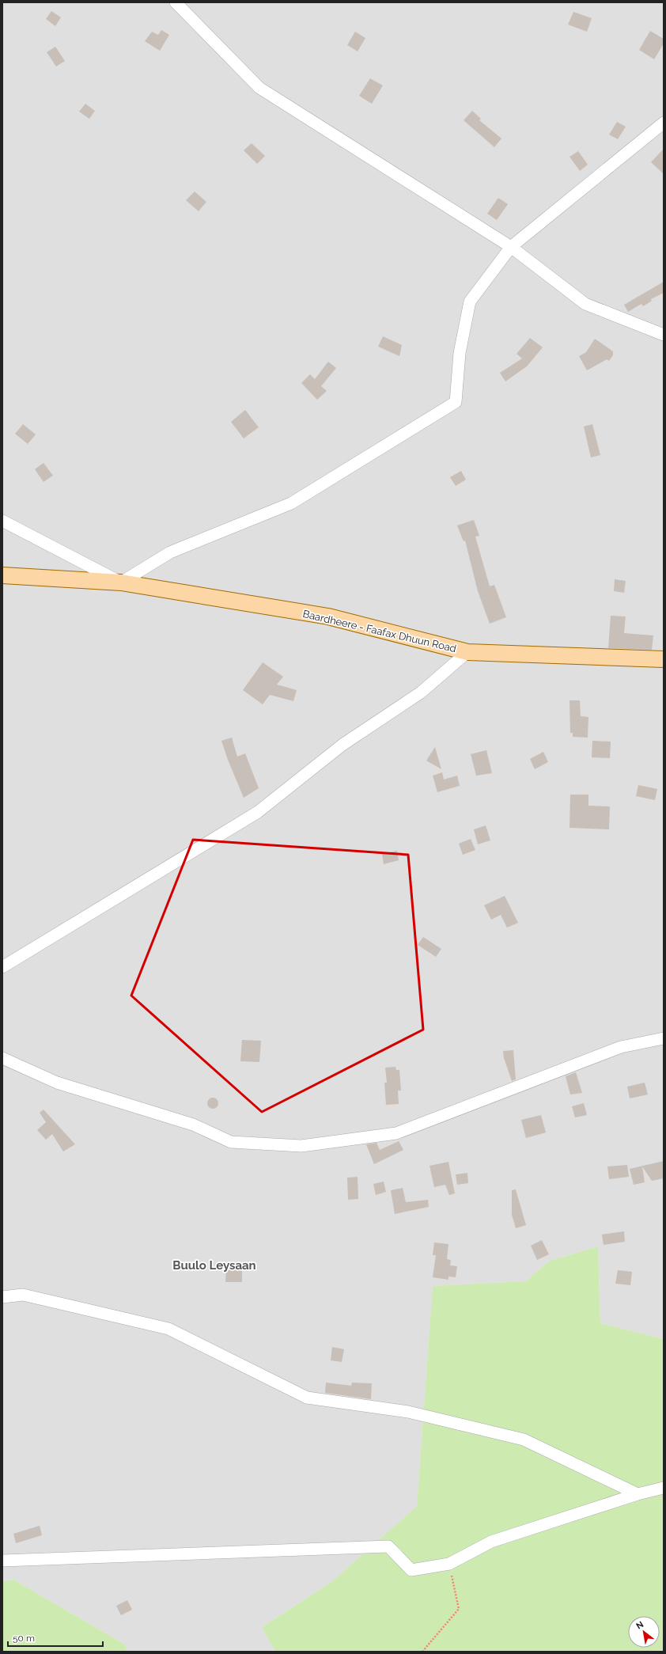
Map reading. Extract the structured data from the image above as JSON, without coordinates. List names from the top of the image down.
{
  "streets": {
    "main road": ["Baardheere - Faafax Dhuun Road"]
  },
  "districts": ["Buulo Leysaan"],
  "scale_bar": "50 m",
  "north": "top left"
}
